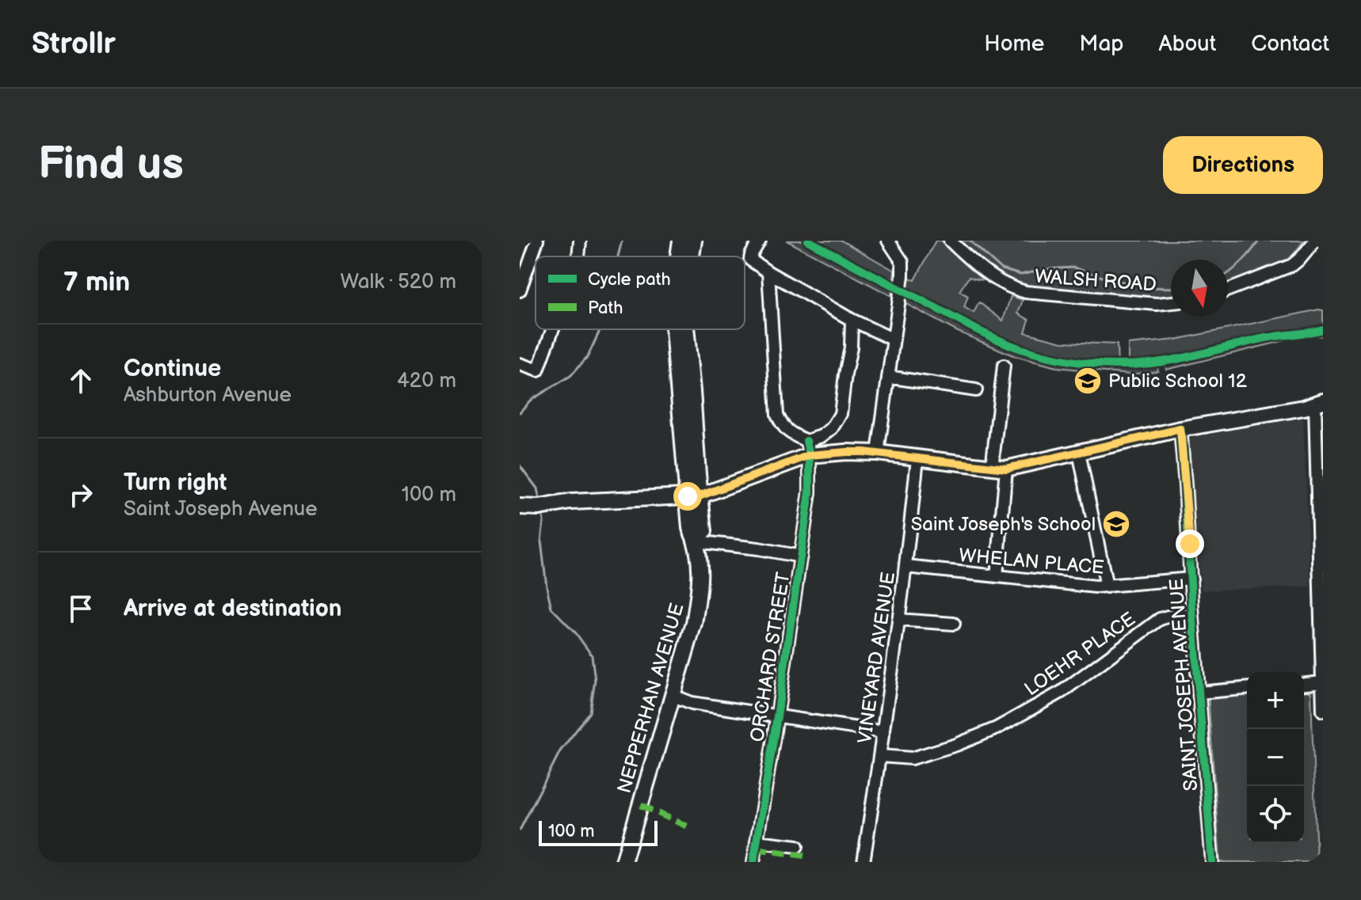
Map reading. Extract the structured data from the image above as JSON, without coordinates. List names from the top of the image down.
{
  "streets": {
    "main road": ["NEPPERHAN AVENUE"],
    "street": [
      "WALSH ROAD",
      "WHELAN PLACE",
      "LOEHR PLACE",
      "ORCHARD STREET",
      "VINEYARD AVENUE",
      "SAINT JOSEPH AVENUE"
    ]
  },
  "crossings": [
    ["WHELAN PLACE", "VINEYARD AVENUE"],
    ["WHELAN PLACE", "SAINT JOSEPH AVENUE"],
    ["LOEHR PLACE", "VINEYARD AVENUE"],
    ["LOEHR PLACE", "SAINT JOSEPH AVENUE"]
  ],
  "places": {
    "school or university": ["Public School 12", "Saint Joseph's School"]
  },
  "legend": ["Cycle path", "Path"],
  "scale_bar": "100 m",
  "north": "bottom",
  "page": {
    "header": "Strollr",
    "nav": [
      "Home",
      "Map",
      "About",
      "Contact"
    ],
    "buttons": "Directions",
    "title": "Find us",
    "heading": ["7 min", "Walk · 520 m"],
    "list": [
      ["Continue", "Ashburton Avenue", "420 m"],
      ["Turn right", "Saint Joseph Avenue", "100 m"],
      "Arrive at destination"
    ],
    "map_buttons": ["+", "−"],
    "scale": "100 m"
  }
}
